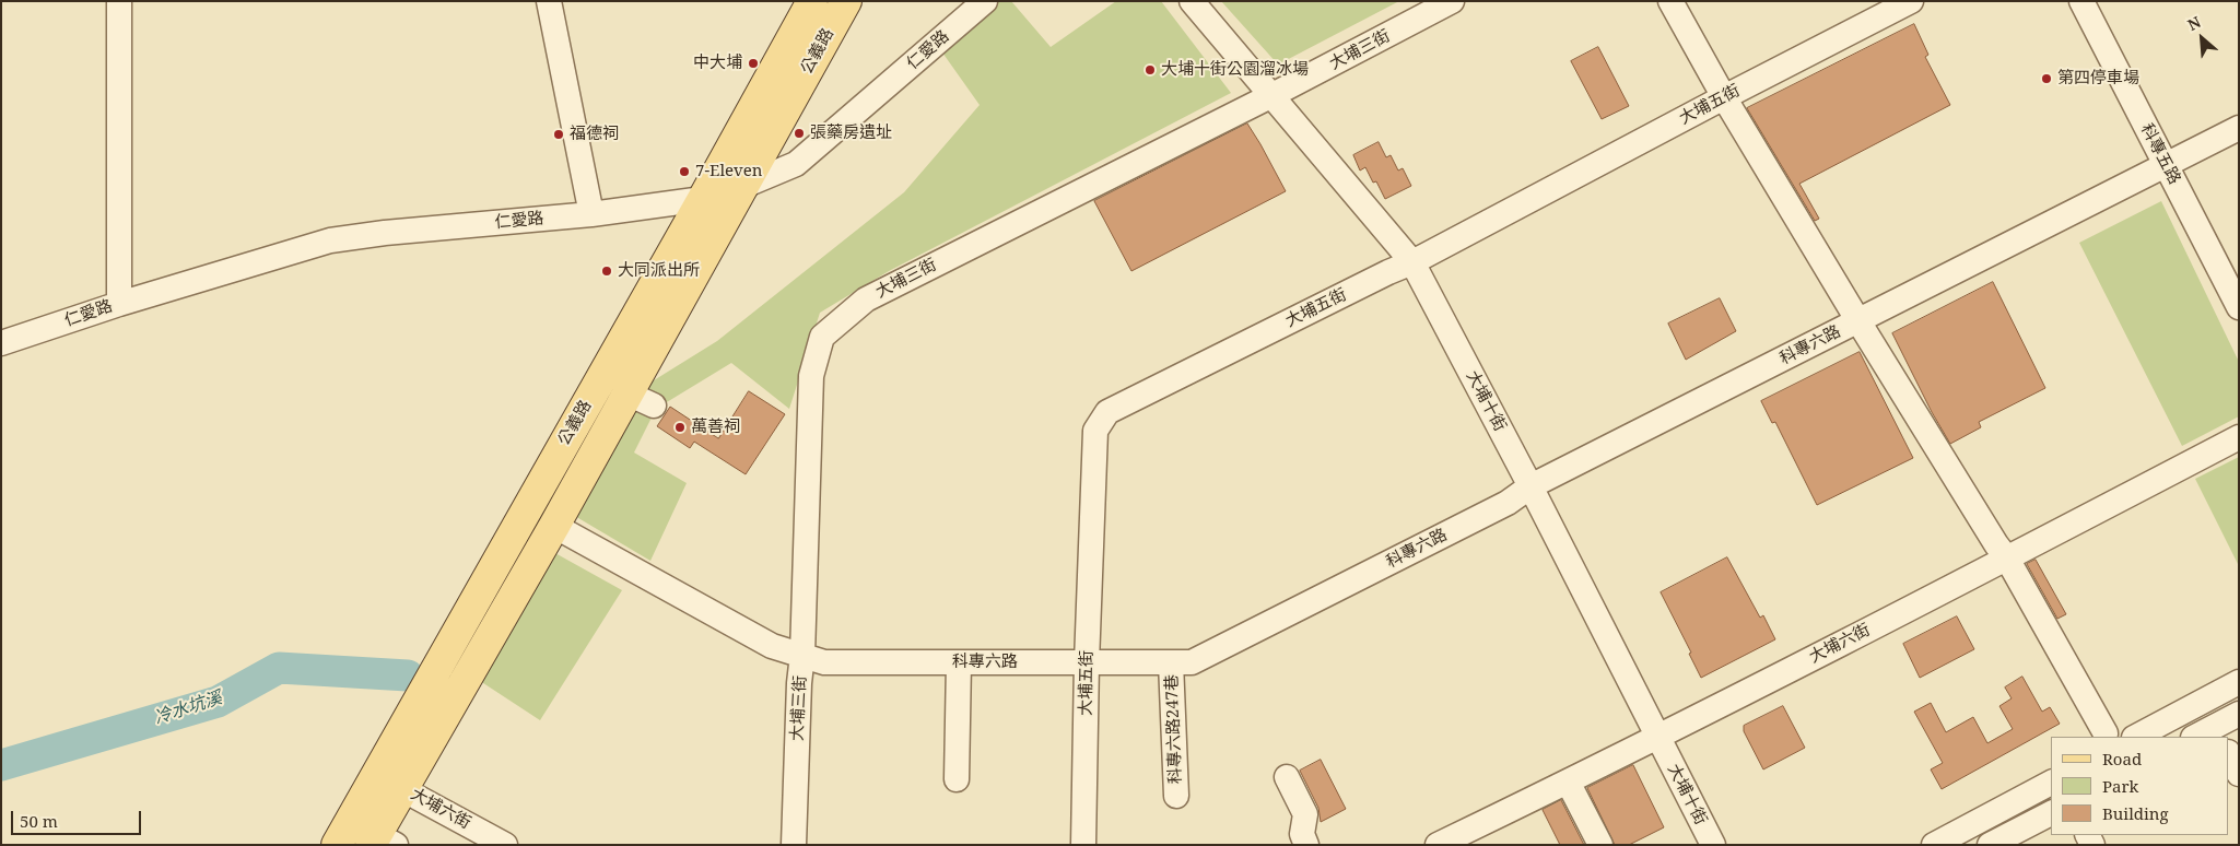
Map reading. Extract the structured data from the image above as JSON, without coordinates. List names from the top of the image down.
{
  "streets": {
    "main road": ["公義路"],
    "street": [
      "仁愛路",
      "大埔三街",
      "大埔五街",
      "科專五路",
      "科專六路",
      "大埔十街",
      "大埔六街",
      "科專六路247巷"
    ]
  },
  "crossings": [
    ["仁愛路", "公義路"],
    ["大埔三街", "科專六路"],
    ["大埔三街", "大埔十街"],
    ["公義路", "科專六路"],
    ["公義路", "大埔六街"],
    ["大埔五街", "科專六路"],
    ["大埔五街", "大埔十街"],
    ["科專五路", "科專六路"],
    ["科專六路", "大埔十街"],
    ["科專六路", "科專六路247巷"],
    ["大埔十街", "大埔六街"]
  ],
  "water": ["冷水坑溪"],
  "places": [
    "中大埔",
    "大埔十街公園溜冰場",
    "第四停車場",
    "張藥房遺址",
    "福德祠",
    "7-Eleven",
    "大同派出所",
    "萬善祠"
  ],
  "legend": ["Road", "Park", "Building"],
  "scale_bar": "50 m",
  "north": "top left"
}
